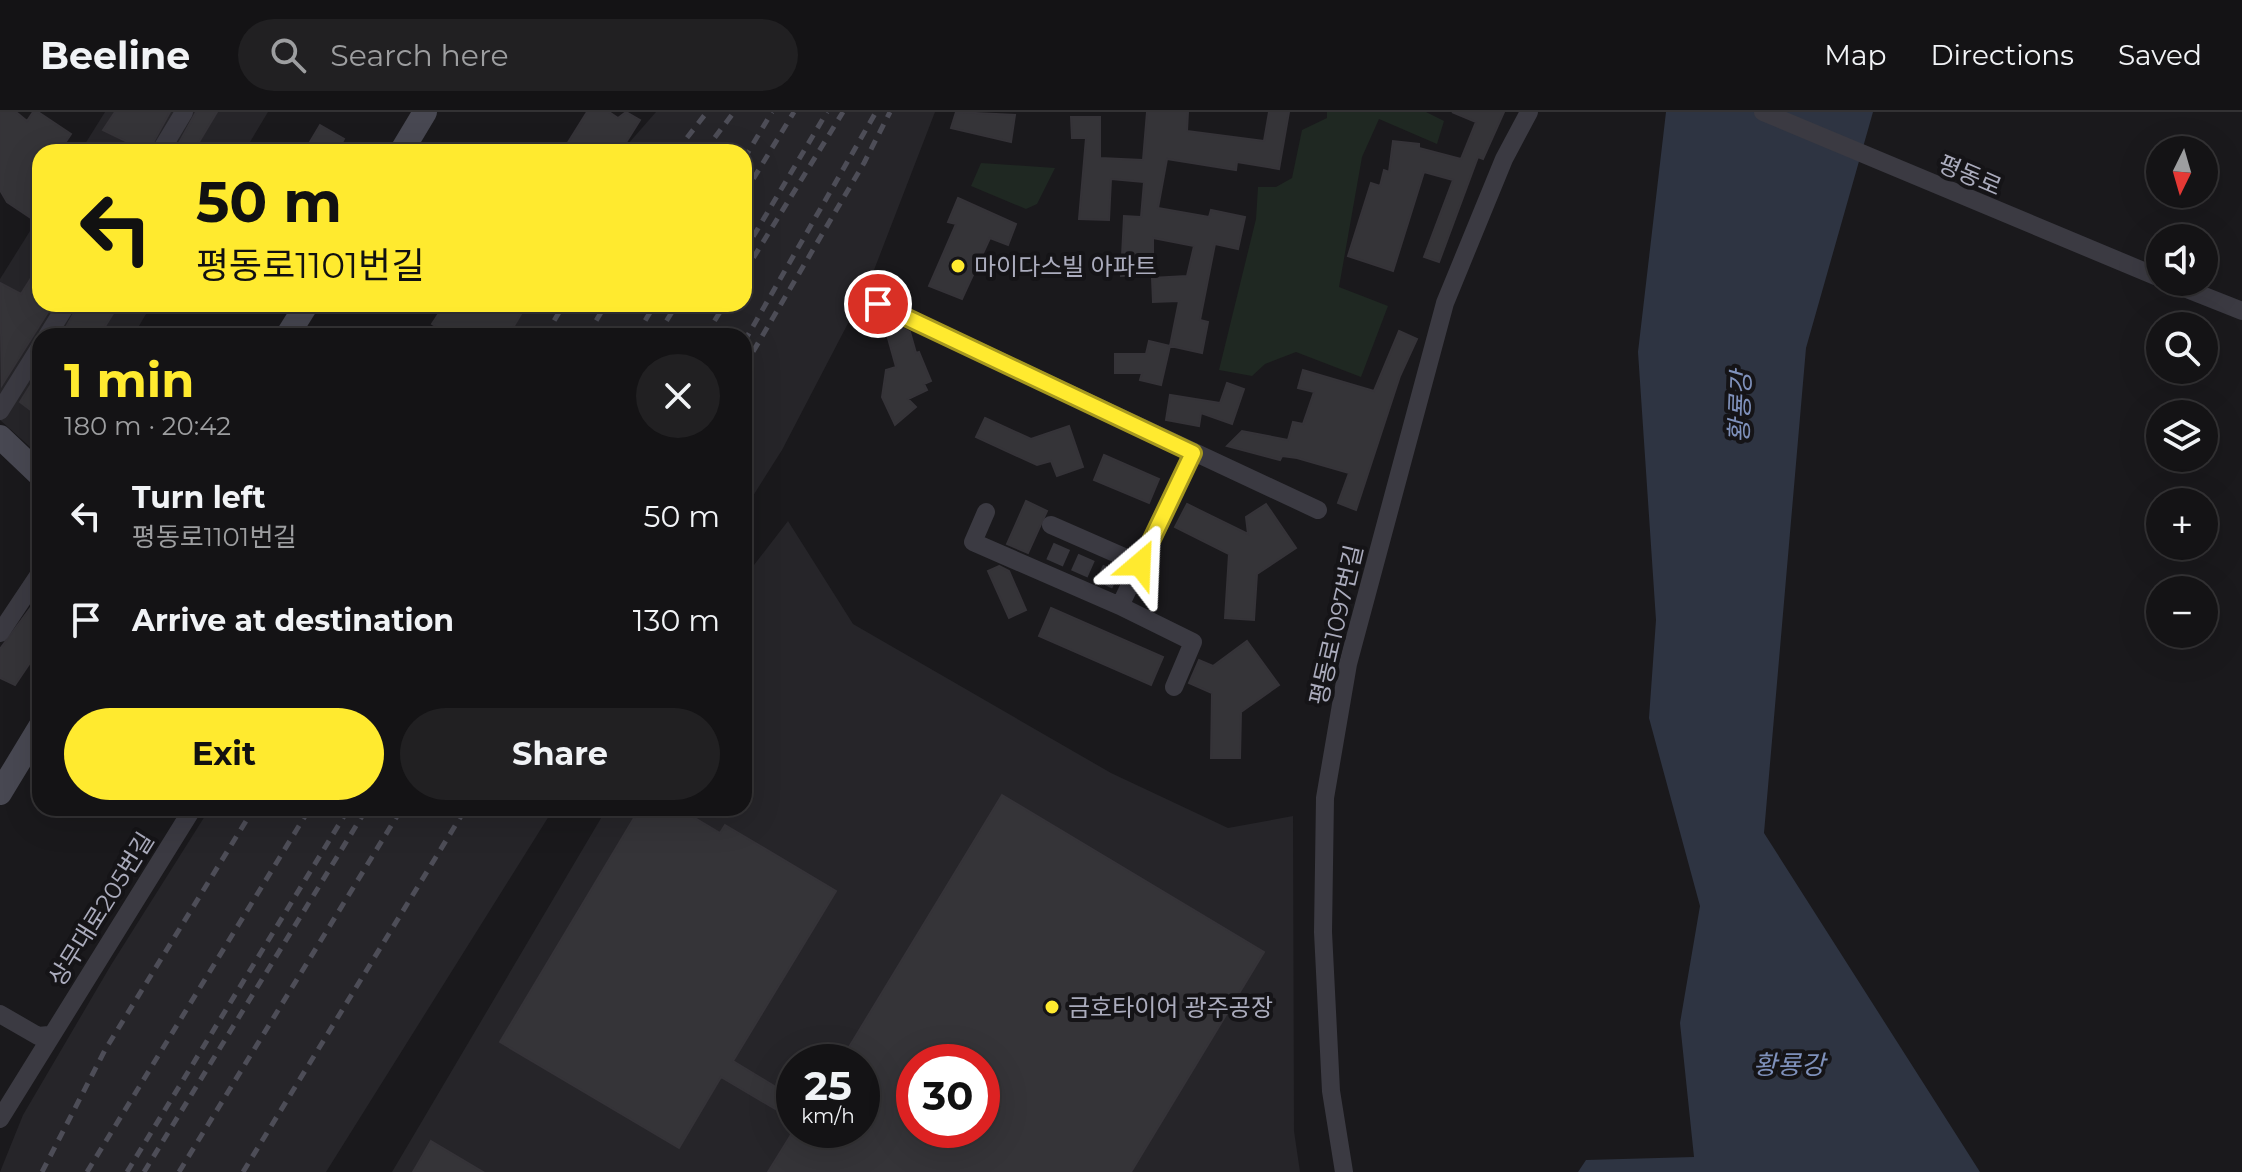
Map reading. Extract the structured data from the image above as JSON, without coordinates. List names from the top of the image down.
{
  "streets": {
    "street": ["평동로", "평동로1097번길", "상무대로205번길"]
  },
  "water": ["황룡강"],
  "places": ["마이다스빌 아파트", "금호타이어 광주공장"],
  "north": "bottom",
  "page": {
    "header": "Beeline",
    "search": "Search here",
    "nav": ["Map", "Directions", "Saved"],
    "map_buttons": ["+", "−"],
    "turn": ["50 m", "평동로1101번길"],
    "heading": ["1 min", "180 m · 20:42"],
    "list": [
      {
        "name": "Turn left",
        "note": "평동로1101번길",
        "value": "50 m"
      },
      {
        "name": "Arrive at destination",
        "value": "130 m"
      }
    ],
    "buttons": ["Exit", "Share"],
    "speed": "25 km/h",
    "limit": "30"
  }
}
